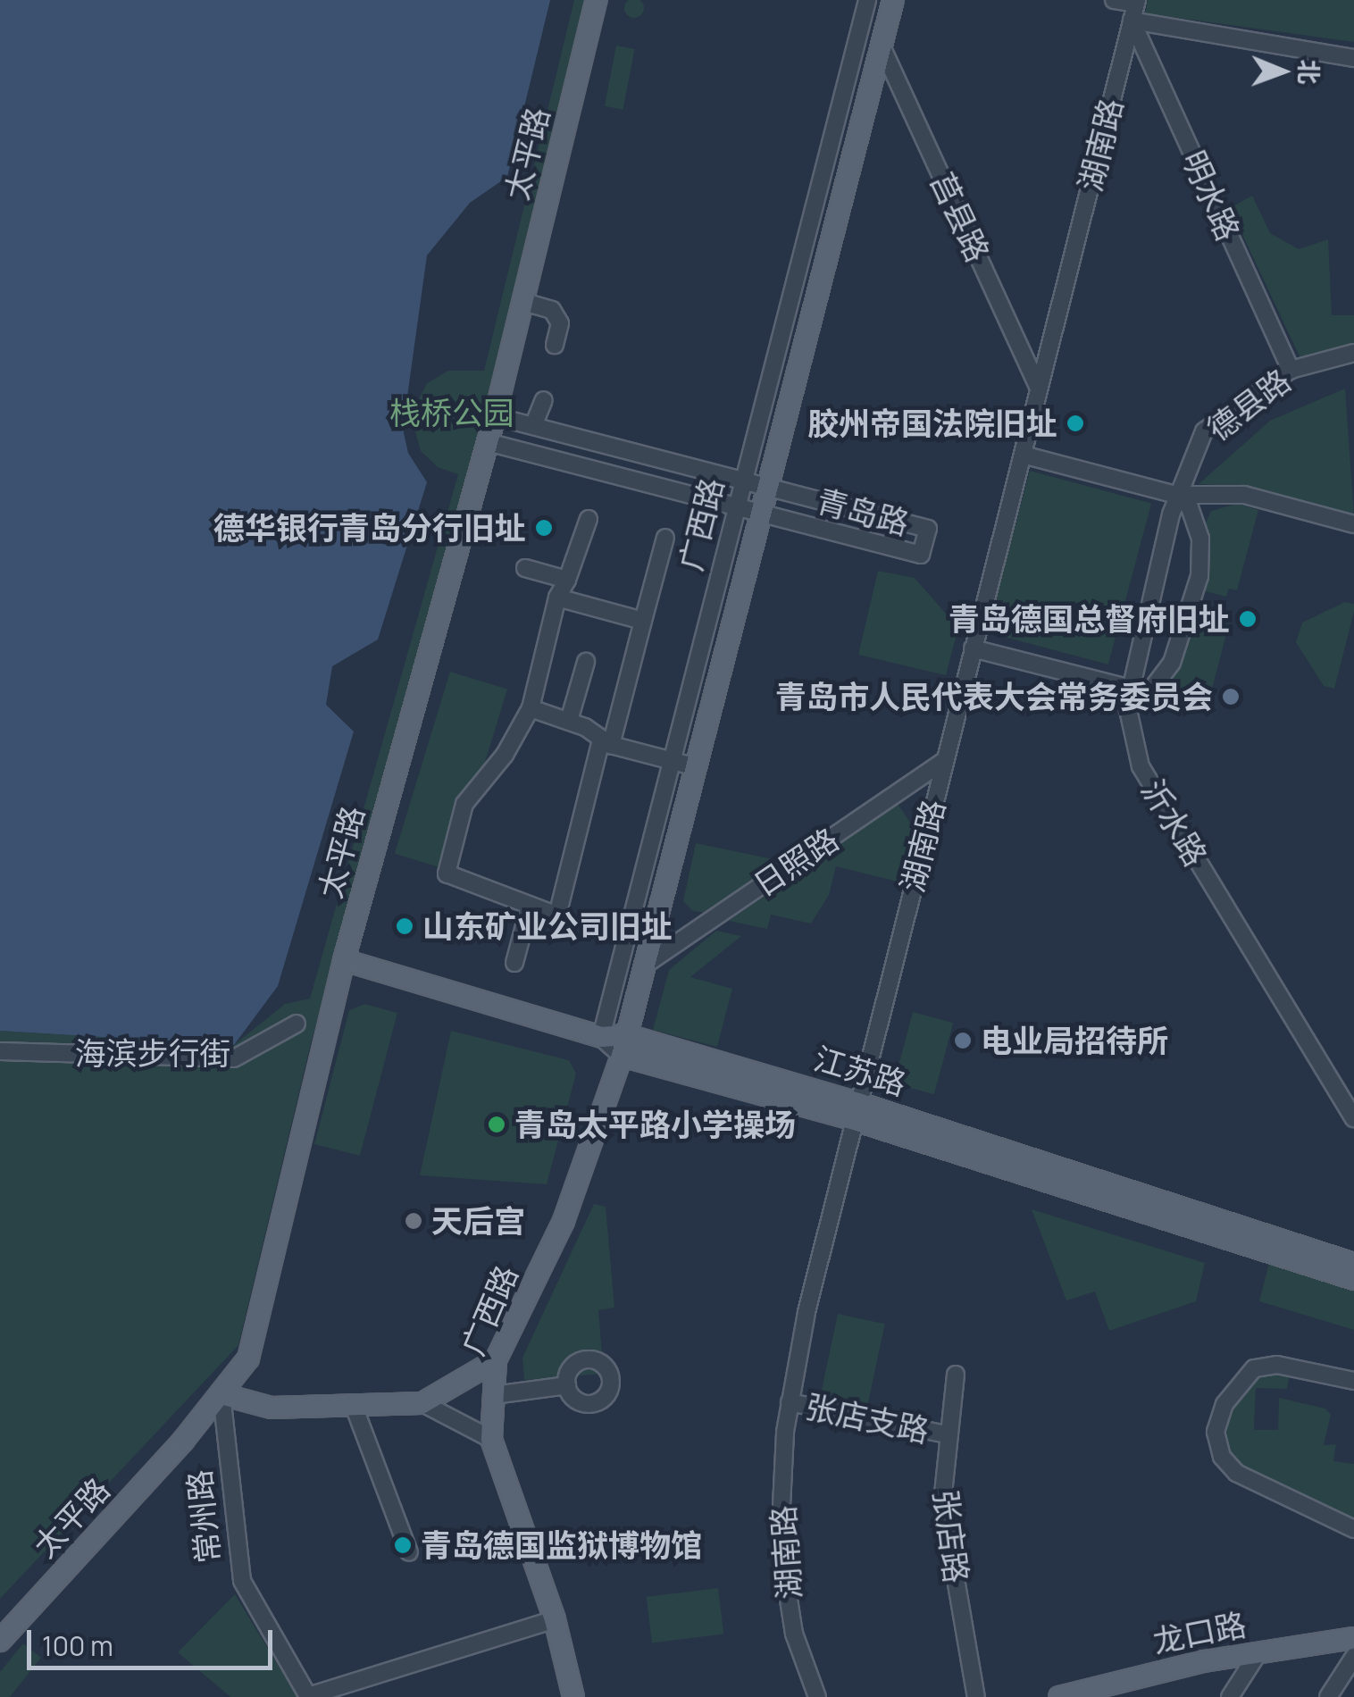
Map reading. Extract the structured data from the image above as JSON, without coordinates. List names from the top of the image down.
{
  "streets": {
    "main road": [
      "太平路",
      "广西路",
      "江苏路",
      "龙口路"
    ],
    "street": [
      "湖南路",
      "明水路",
      "莒县路",
      "德县路",
      "青岛路",
      "沂水路",
      "日照路",
      "海滨步行街",
      "张店支路",
      "常州路",
      "张店路"
    ]
  },
  "crossings": [
    ["湖南路", "明水路"],
    ["湖南路", "莒县路"],
    ["湖南路", "日照路"],
    ["湖南路", "江苏路"],
    ["湖南路", "张店支路"],
    ["太平路", "青岛路"],
    ["太平路", "江苏路"],
    ["太平路", "常州路"],
    ["明水路", "德县路"],
    ["莒县路", "广西路"],
    ["德县路", "沂水路"],
    ["青岛路", "广西路"],
    ["广西路", "日照路"],
    ["广西路", "江苏路"],
    ["广西路", "常州路"],
    ["张店支路", "张店路"]
  ],
  "parks": ["栈桥公园"],
  "places": [
    "胶州帝国法院旧址",
    "德华银行青岛分行旧址",
    "青岛德国总督府旧址",
    "青岛市人民代表大会常务委员会",
    "山东矿业公司旧址",
    "电业局招待所",
    "青岛太平路小学操场",
    "天后宫",
    "青岛德国监狱博物馆"
  ],
  "scale_bar": "100 m",
  "north": "right"
}
